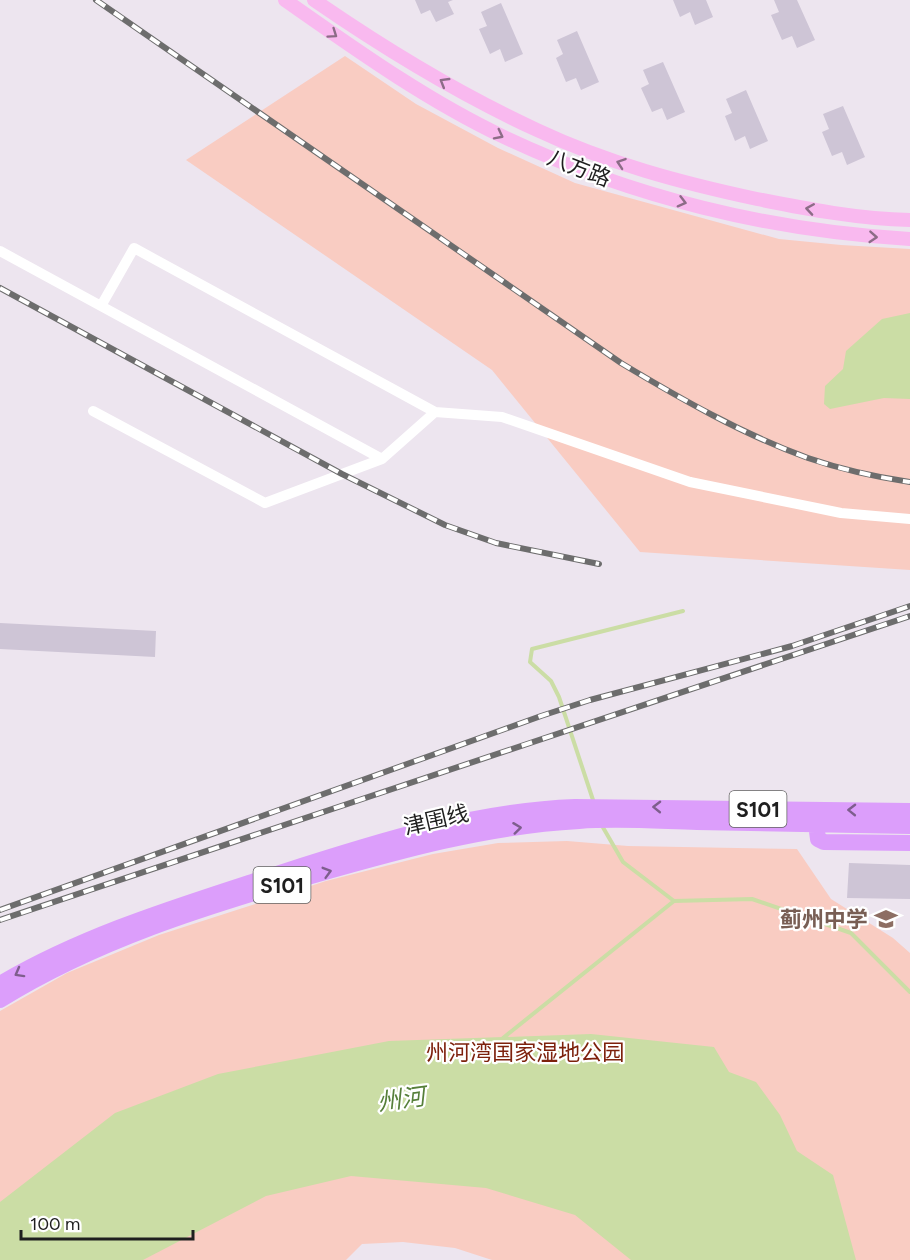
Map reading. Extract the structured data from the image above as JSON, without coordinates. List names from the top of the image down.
{
  "streets": {
    "main road": ["八方路", "S101", "津围线"]
  },
  "water": ["州河"],
  "parks": ["州河湾国家湿地公园"],
  "places": {
    "school or university": ["蓟州中学"]
  },
  "scale_bar": "100 m"
}
